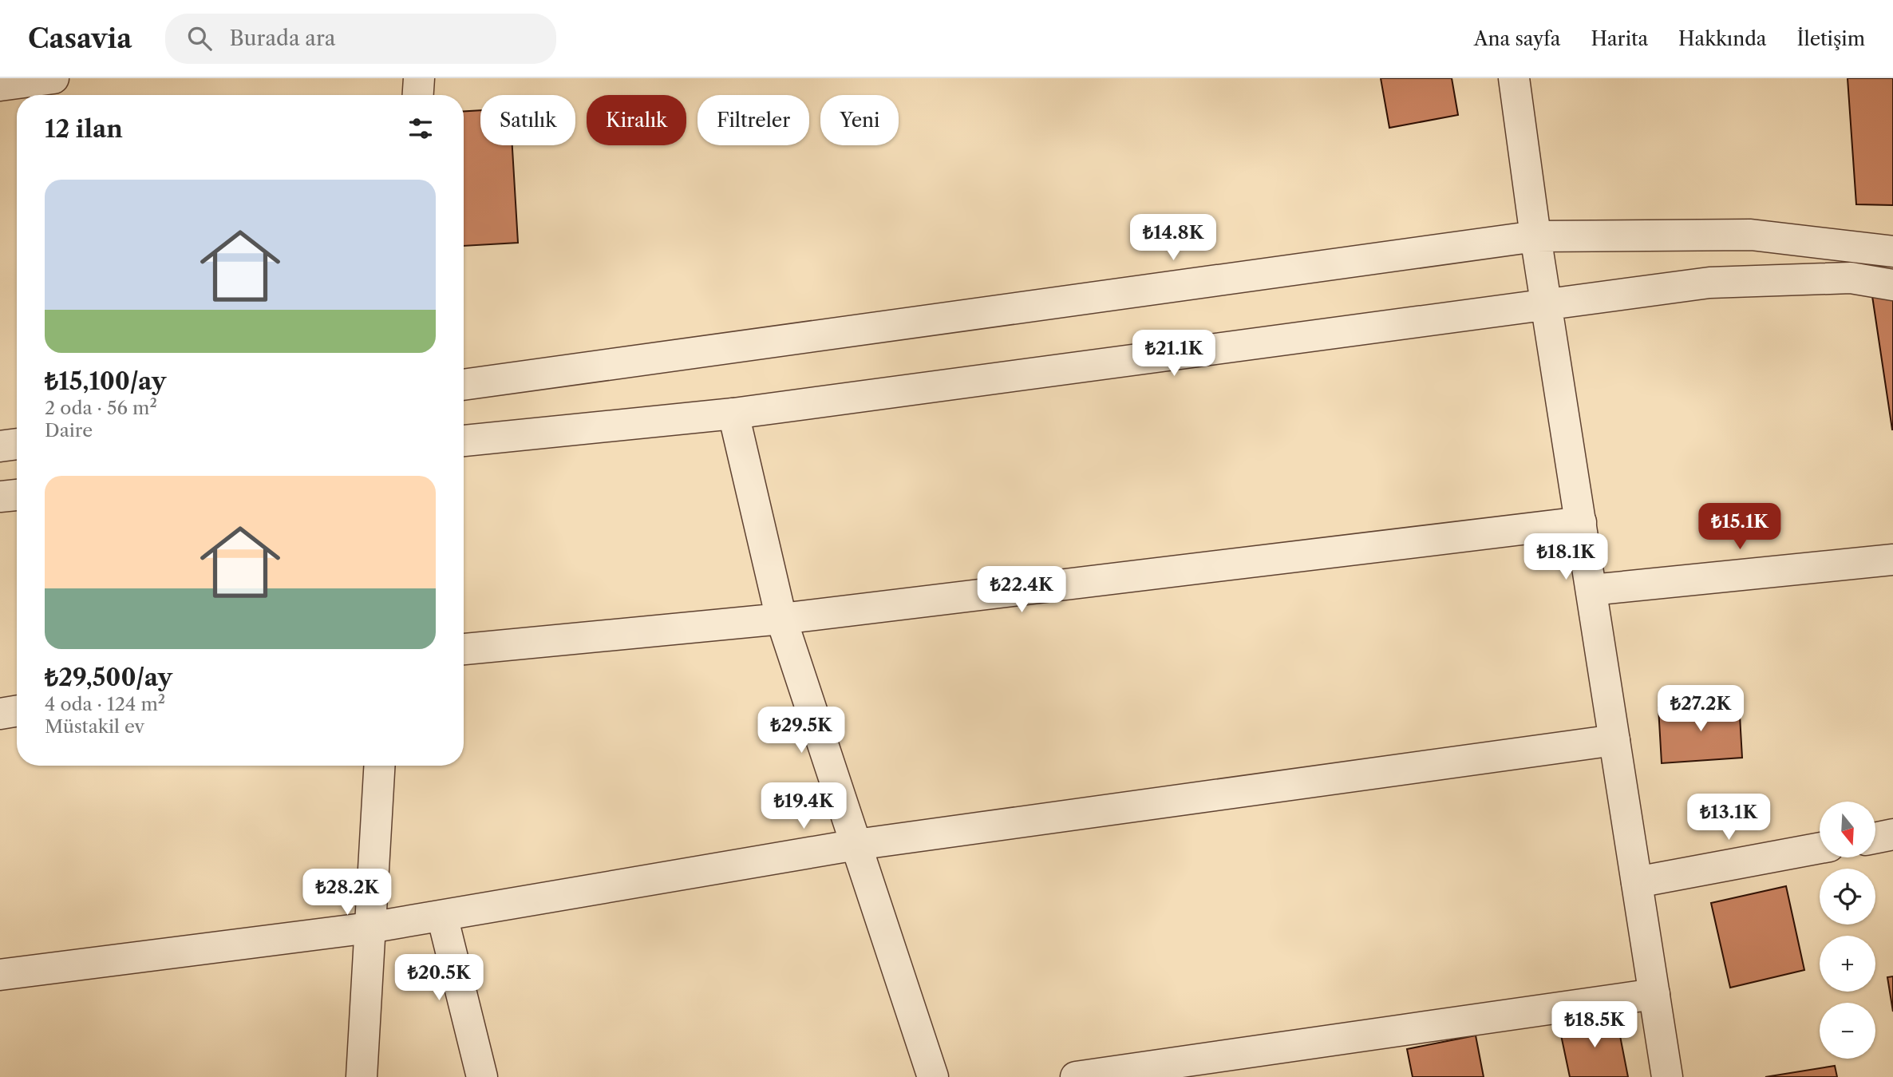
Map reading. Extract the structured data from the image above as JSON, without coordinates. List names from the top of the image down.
{
  "north": "bottom",
  "page": {
    "header": "Casavia",
    "search": "Burada ara",
    "nav": [
      "Ana sayfa",
      "Harita",
      "Hakkında",
      "İletişim"
    ],
    "chip": [
      "Satılık",
      "Kiralık",
      "Filtreler",
      "Yeni"
    ],
    "heading": "12 ilan",
    "list": [
      {
        "name": "₺15,100/ay",
        "note": "2 oda · 56 m² · Daire"
      },
      {
        "name": "₺29,500/ay",
        "note": "4 oda · 124 m² · Müstakil ev"
      }
    ],
    "price": [
      "₺14.8K",
      "₺21.1K",
      "₺15.1K",
      "₺18.1K",
      "₺22.4K",
      "₺27.2K",
      "₺29.5K",
      "₺19.4K",
      "₺13.1K",
      "₺28.2K",
      "₺20.5K",
      "₺18.5K"
    ],
    "map_buttons": ["+", "−"]
  }
}
